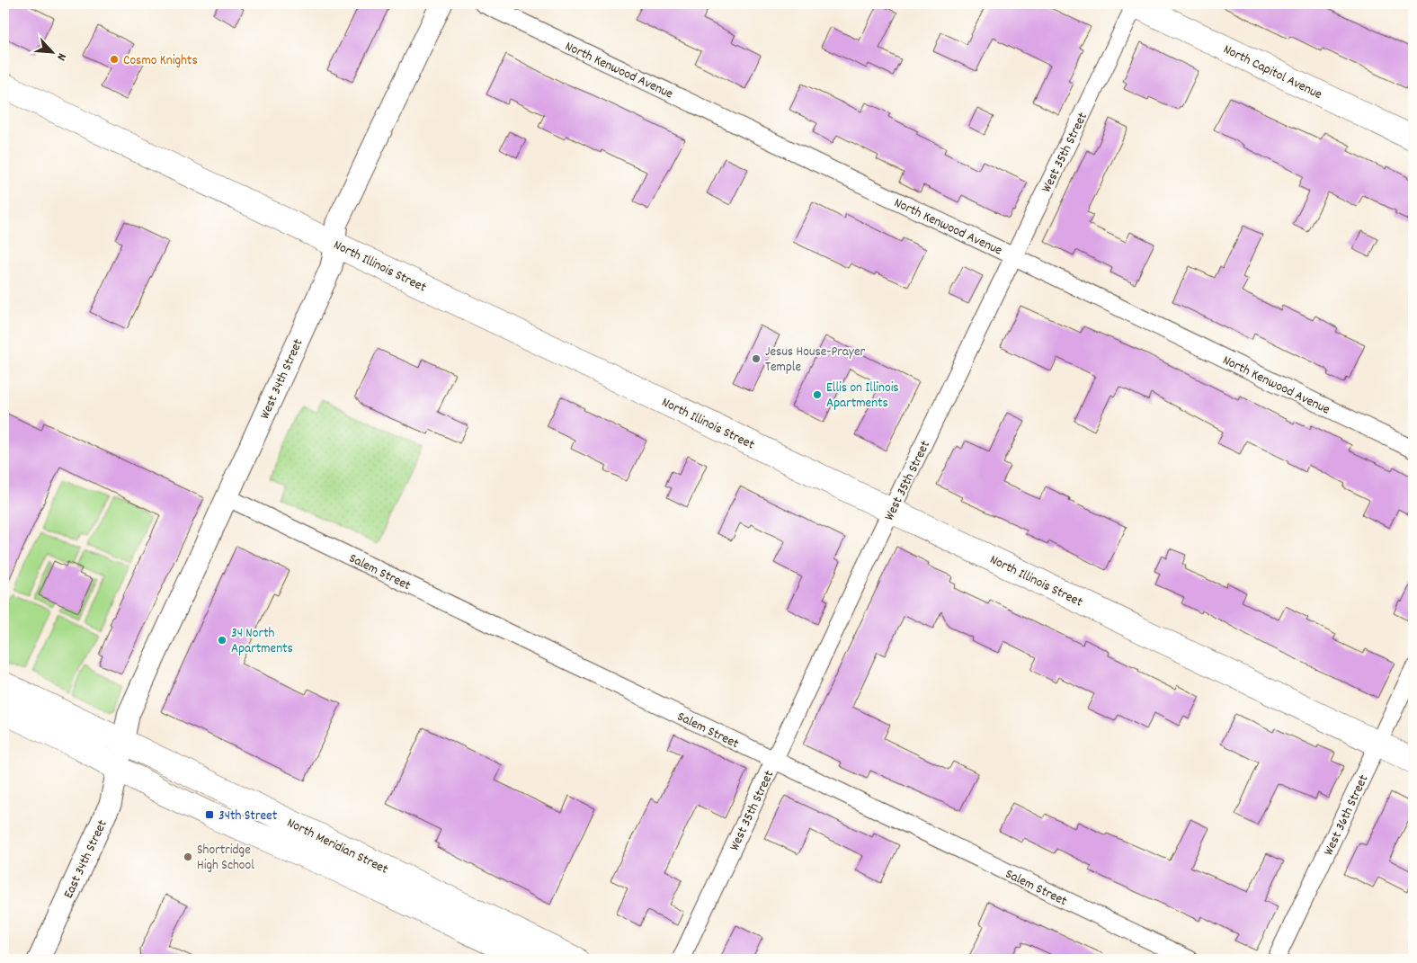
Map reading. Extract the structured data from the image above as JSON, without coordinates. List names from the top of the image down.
{
  "streets": {
    "main road": ["North Capitol Avenue", "North Illinois Street", "North Meridian Street"],
    "street": [
      "North Kenwood Avenue",
      "West 35th Street",
      "West 34th Street",
      "Salem Street",
      "West 36th Street",
      "East 34th Street"
    ]
  },
  "crossings": [
    ["North Kenwood Avenue", "West 35th Street"],
    ["North Capitol Avenue", "West 35th Street"],
    ["West 35th Street", "North Illinois Street"],
    ["West 35th Street", "Salem Street"],
    ["North Illinois Street", "West 34th Street"],
    ["North Illinois Street", "West 36th Street"],
    ["West 34th Street", "Salem Street"],
    ["West 34th Street", "North Meridian Street"],
    ["West 34th Street", "East 34th Street"],
    ["North Meridian Street", "East 34th Street"]
  ],
  "places": {
    "other": [
      "Cosmo Knights",
      "Jesus House-Prayer Temple",
      "Ellis on Illinois Apartments",
      "34 North Apartments",
      "Shortridge High School"
    ],
    "transit": ["34th Street"]
  },
  "north": "bottom right"
}
